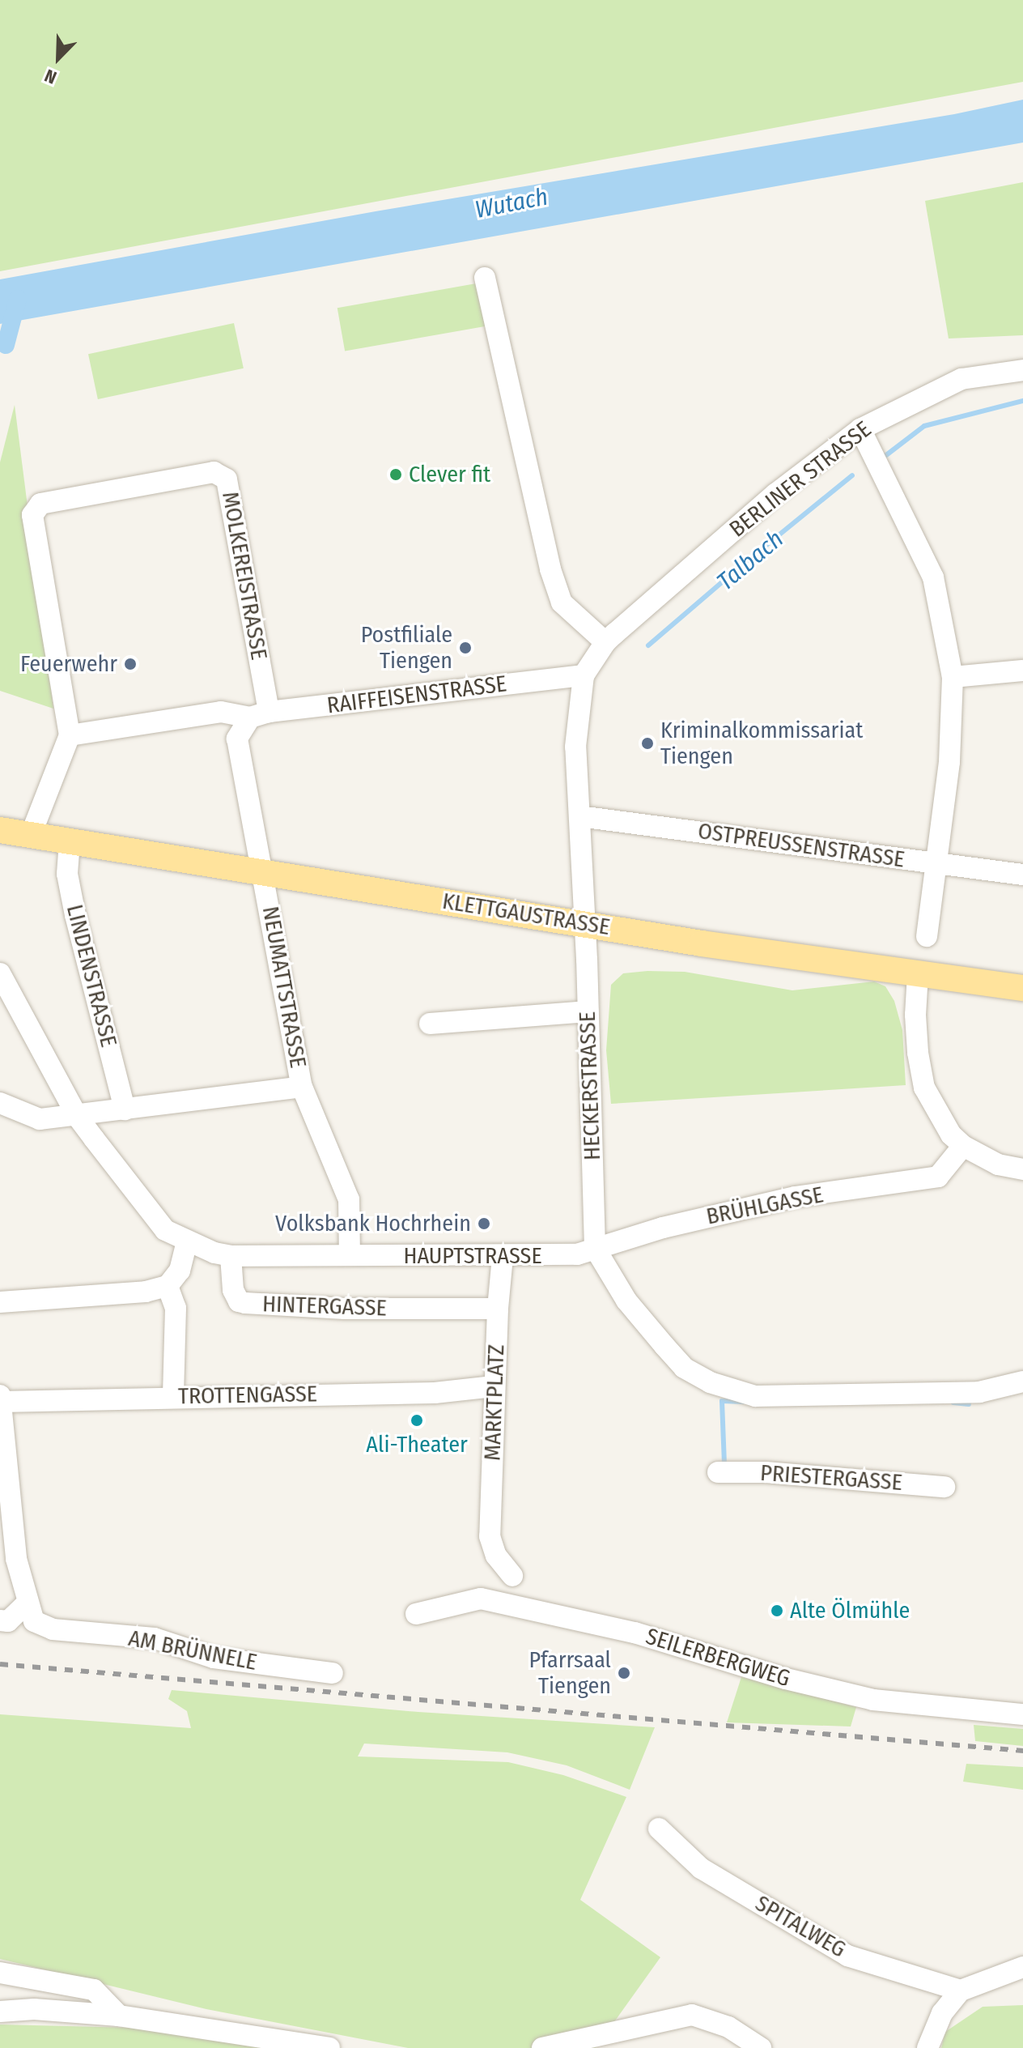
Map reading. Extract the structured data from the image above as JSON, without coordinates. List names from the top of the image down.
{
  "streets": {
    "main road": ["KLETTGAUSTRASSE"],
    "street": [
      "BERLINER STRASSE",
      "MOLKEREISTRASSE",
      "RAIFFEISENSTRASSE",
      "OSTPREUSSENSTRASSE",
      "LINDENSTRASSE",
      "NEUMATTSTRASSE",
      "HECKERSTRASSE",
      "BRÜHLGASSE",
      "HAUPTSTRASSE",
      "HINTERGASSE",
      "TROTTENGASSE",
      "MARKTPLATZ",
      "PRIESTERGASSE",
      "AM BRÜNNELE",
      "SEILERBERGWEG",
      "SPITALWEG"
    ]
  },
  "crossings": [
    ["BERLINER STRASSE", "RAIFFEISENSTRASSE"],
    ["BERLINER STRASSE", "OSTPREUSSENSTRASSE"],
    ["BERLINER STRASSE", "KLETTGAUSTRASSE"],
    ["BERLINER STRASSE", "HECKERSTRASSE"],
    ["MOLKEREISTRASSE", "RAIFFEISENSTRASSE"],
    ["MOLKEREISTRASSE", "NEUMATTSTRASSE"],
    ["RAIFFEISENSTRASSE", "NEUMATTSTRASSE"],
    ["KLETTGAUSTRASSE", "LINDENSTRASSE"],
    ["KLETTGAUSTRASSE", "NEUMATTSTRASSE"],
    ["KLETTGAUSTRASSE", "HECKERSTRASSE"],
    ["NEUMATTSTRASSE", "HAUPTSTRASSE"],
    ["HECKERSTRASSE", "BRÜHLGASSE"],
    ["HECKERSTRASSE", "HAUPTSTRASSE"],
    ["BRÜHLGASSE", "HAUPTSTRASSE"],
    ["HAUPTSTRASSE", "HINTERGASSE"],
    ["HAUPTSTRASSE", "MARKTPLATZ"],
    ["HINTERGASSE", "MARKTPLATZ"],
    ["TROTTENGASSE", "MARKTPLATZ"],
    ["TROTTENGASSE", "AM BRÜNNELE"]
  ],
  "water": ["Wutach", "Talbach"],
  "places": [
    "Clever fit",
    "Postfiliale Tiengen",
    "Feuerwehr",
    "Kriminalkommissariat Tiengen",
    "Volksbank Hochrhein",
    "Ali-Theater",
    "Alte Ölmühle",
    "Pfarrsaal Tiengen"
  ],
  "north": "bottom left"
}
